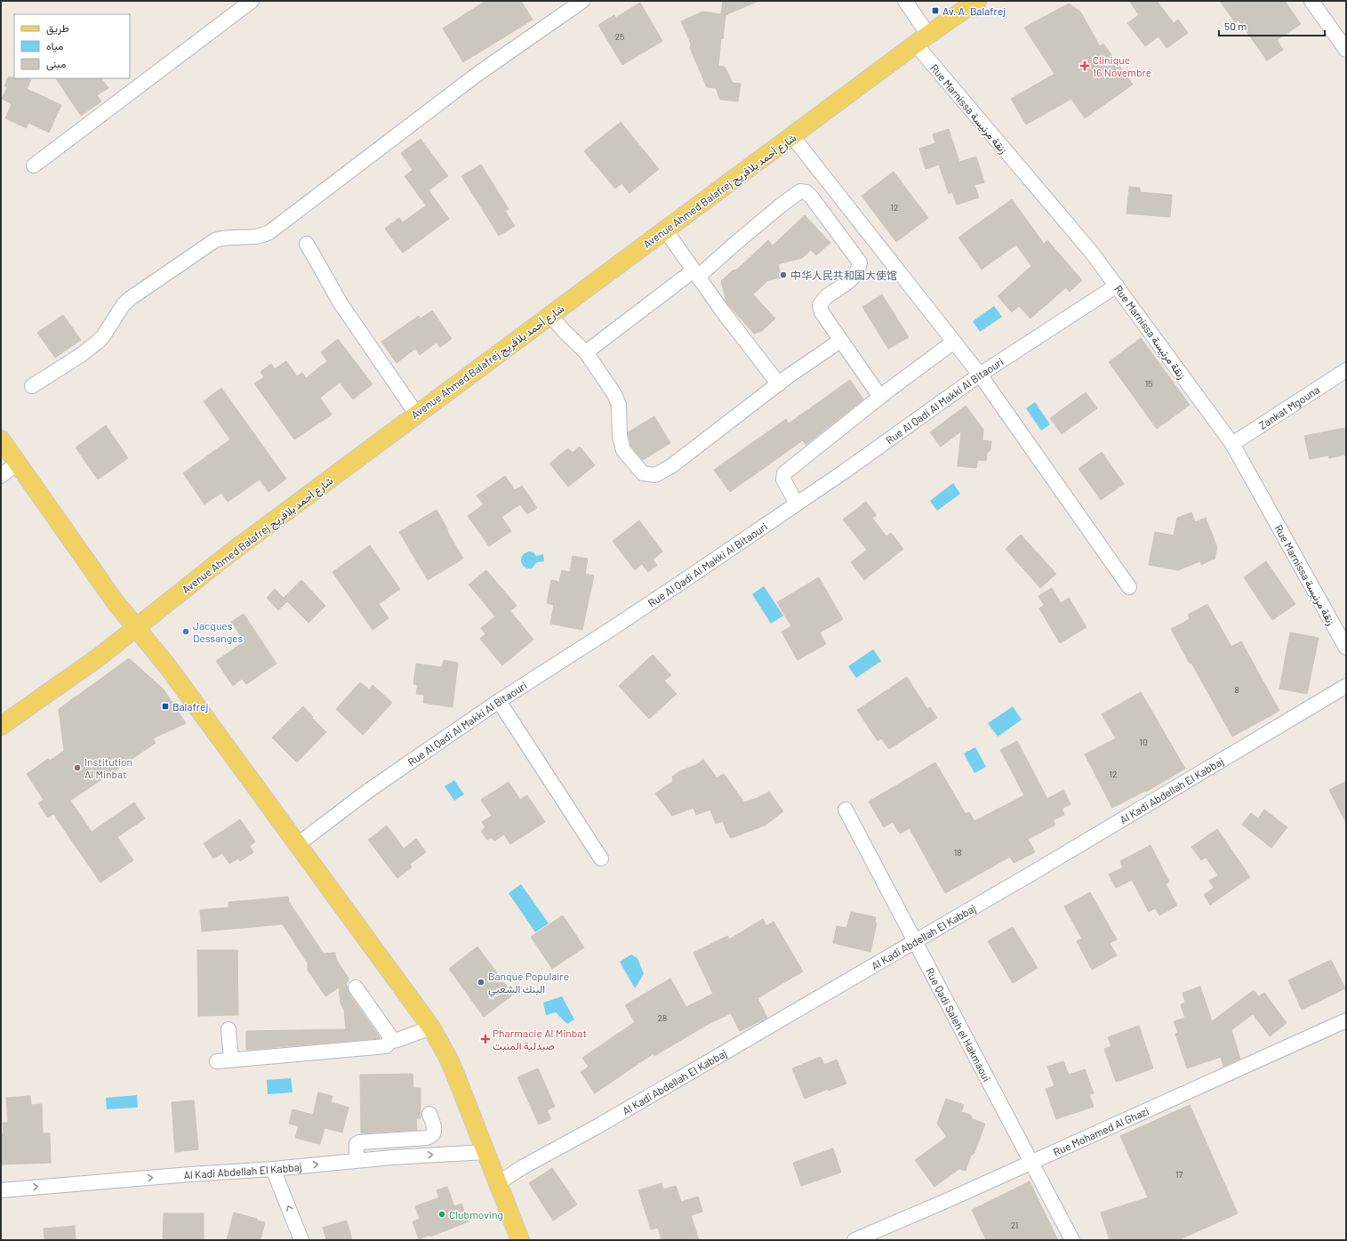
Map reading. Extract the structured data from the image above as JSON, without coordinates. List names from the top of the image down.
{
  "streets": {
    "main road": ["Avenue Ahmed Balafrej شارع أحمد بلافريج"],
    "street": [
      "Rue Marnissa زنقة مرنيسة",
      "Rue Al Qadi Al Makki Al Bitaouri",
      "Zankat Mgouna",
      "Al Kadi Abdellah El Kabbaj",
      "Rue Qadi Saleh el Hakmaoui",
      "Rue Mohamed Al Ghazi"
    ]
  },
  "crossings": [
    ["Rue Marnissa زنقة مرنيسة", "Avenue Ahmed Balafrej شارع أحمد بلافريج"],
    ["Rue Marnissa زنقة مرنيسة", "Rue Al Qadi Al Makki Al Bitaouri"],
    ["Rue Marnissa زنقة مرنيسة", "Zankat Mgouna"],
    ["Al Kadi Abdellah El Kabbaj", "Rue Qadi Saleh el Hakmaoui"],
    ["Rue Qadi Saleh el Hakmaoui", "Rue Mohamed Al Ghazi"]
  ],
  "places": {
    "transit": ["Av. A. Balafrej", "Balafrej"],
    "health": ["Clinique 16 Novembre", "Pharmacie Al Minbat صيدلية المنبت"],
    "other": [
      "中华人民共和国大使馆",
      "Jacques Dessanges",
      "Institution Al Minbat",
      "Banque Populaire البنك الشعبي",
      "Clubmoving"
    ]
  },
  "house_numbers": [
    "25",
    "12",
    "15",
    "8",
    "10",
    "12",
    "18",
    "28",
    "17",
    "21"
  ],
  "legend": ["طريق", "مياه", "مبنى"],
  "scale_bar": "50 m"
}
